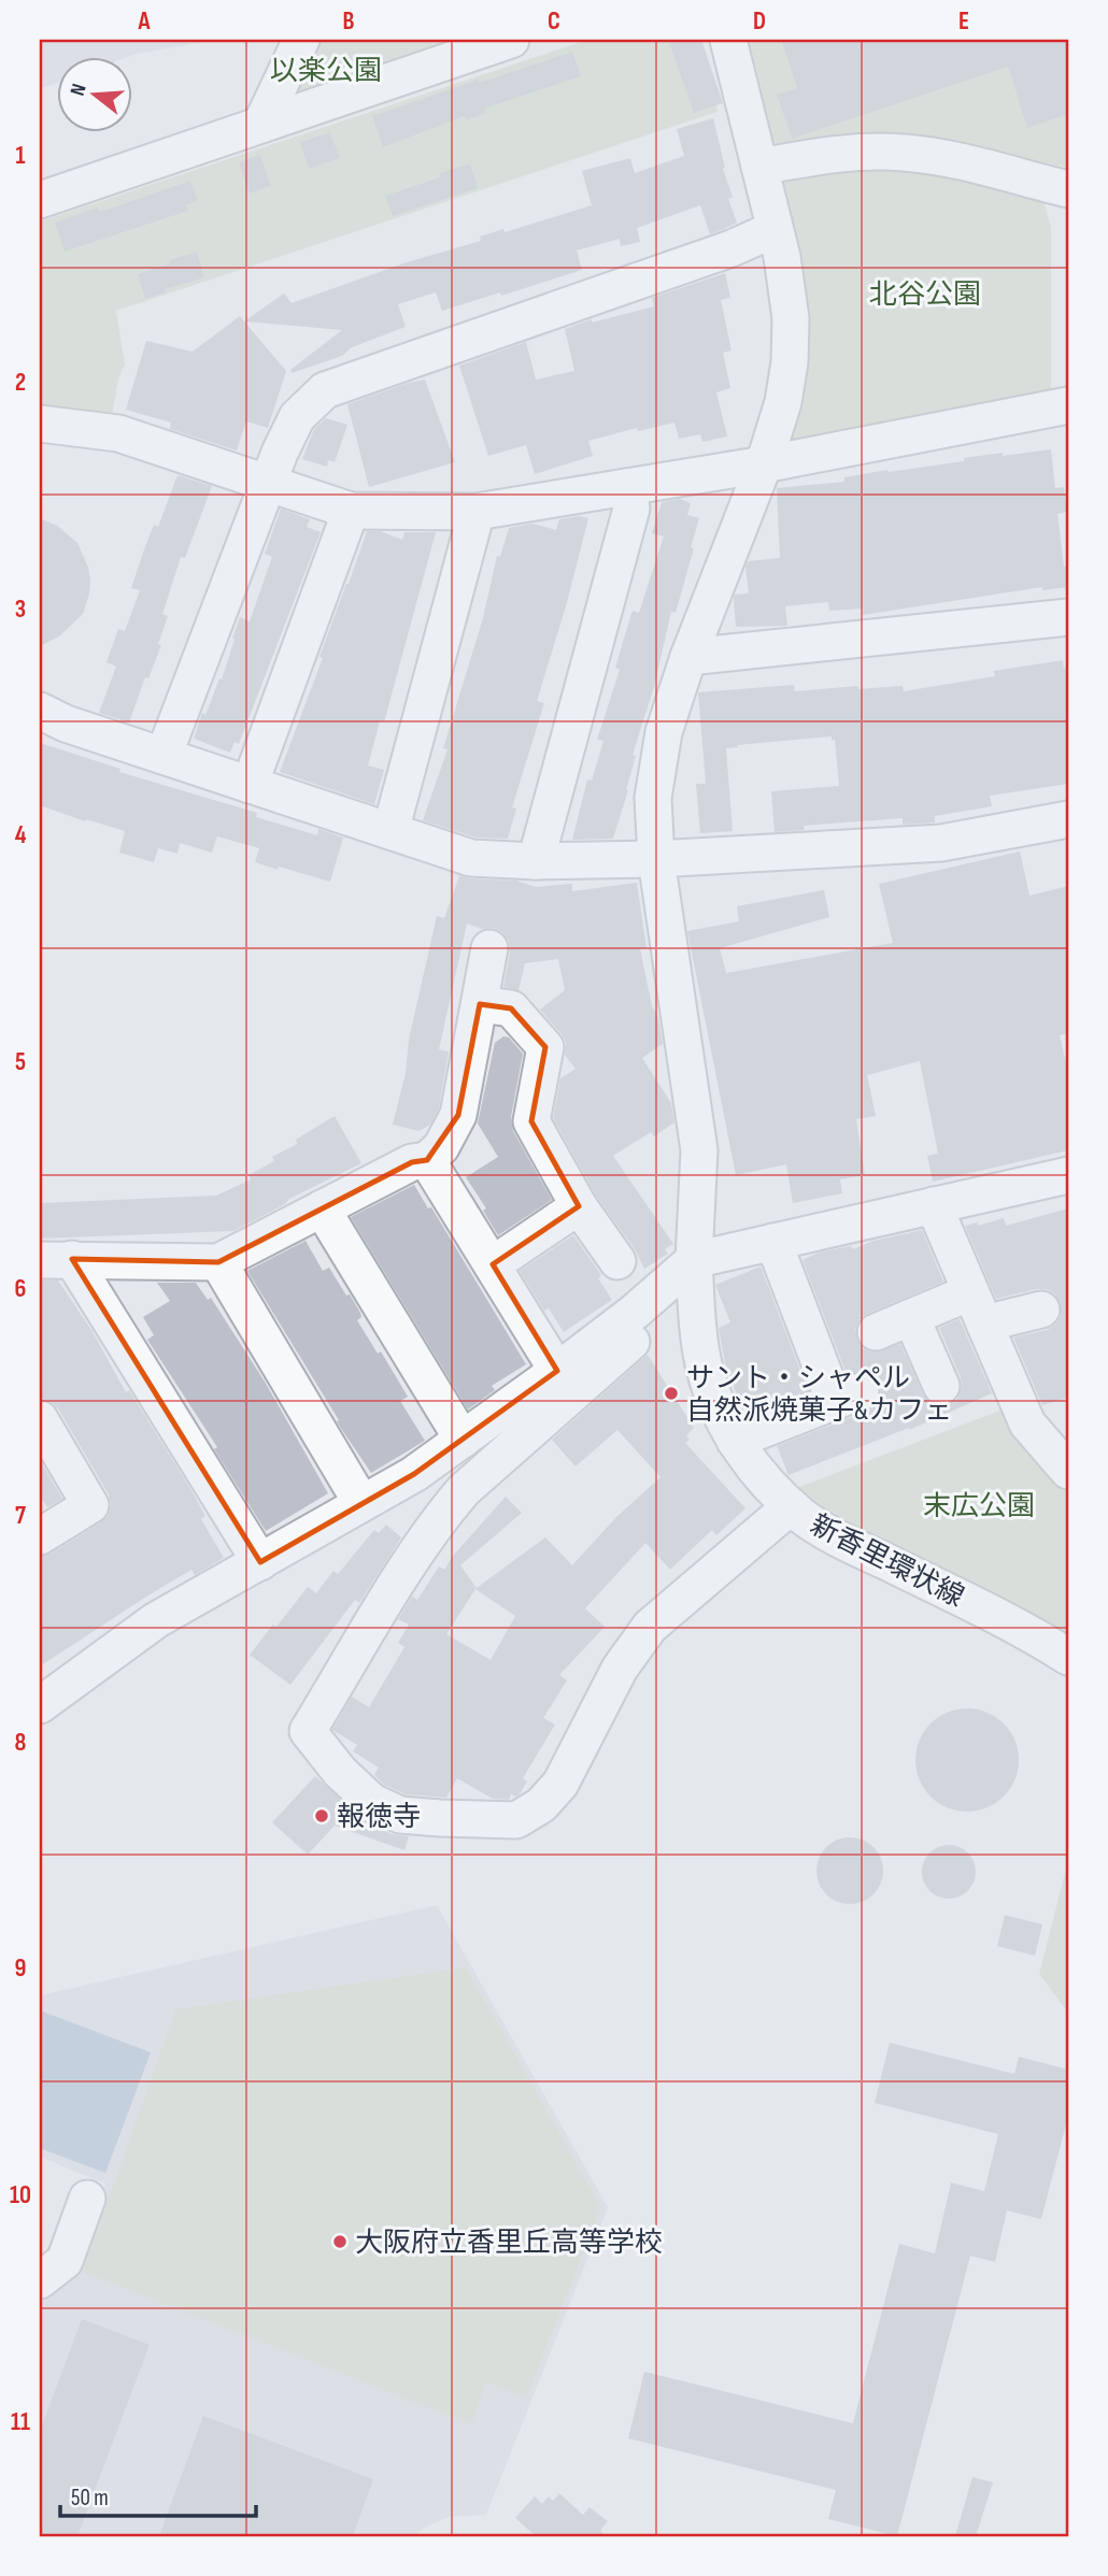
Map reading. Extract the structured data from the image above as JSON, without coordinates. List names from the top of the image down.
{
  "streets": {
    "street": ["新香里環状線"]
  },
  "parks": ["以楽公園", "北谷公園", "末広公園"],
  "places": ["サント・シャペル 自然派焼菓子&カフェ", "報徳寺", "大阪府立香里丘高等学校"],
  "scale_bar": "50 m",
  "north": "left",
  "grid": {
    "columns": [
      "A",
      "B",
      "C",
      "D",
      "E"
    ],
    "rows": [
      "1",
      "2",
      "3",
      "4",
      "5",
      "6",
      "7",
      "8",
      "9",
      "10",
      "11"
    ]
  }
}
